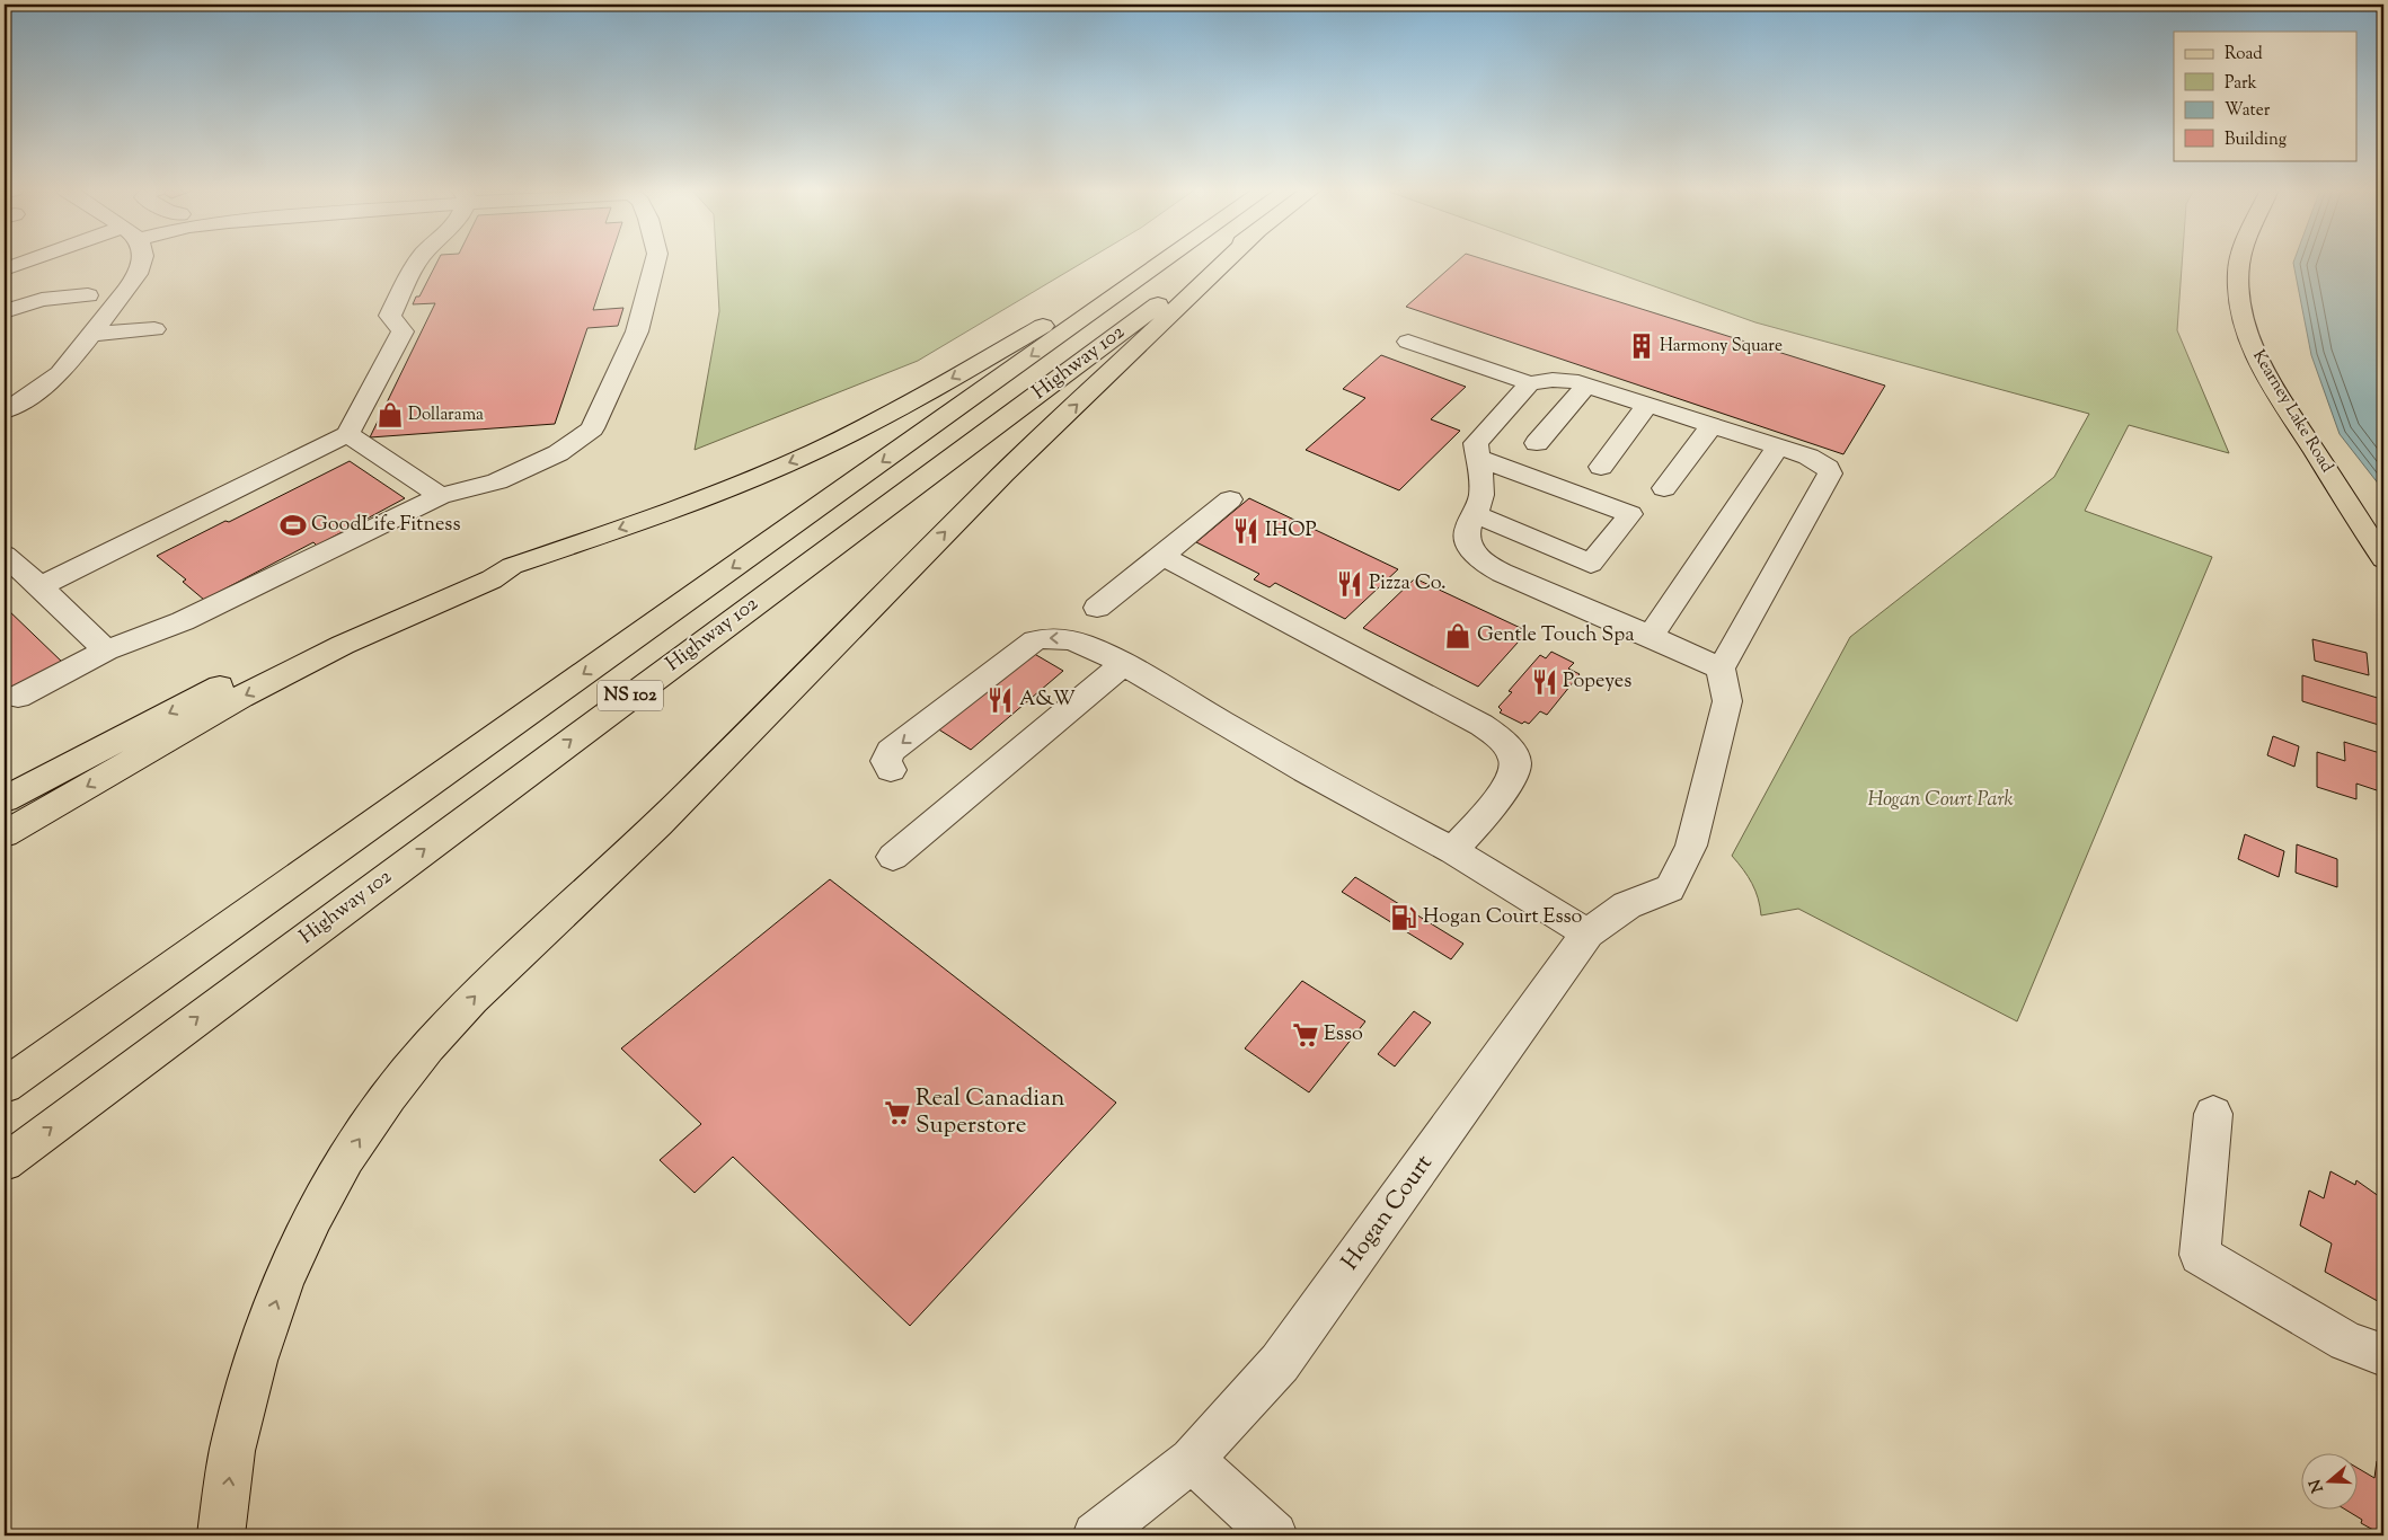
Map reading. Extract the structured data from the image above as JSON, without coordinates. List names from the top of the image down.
{
  "streets": {
    "main road": ["Highway 102", "Kearney Lake Road", "NS 102"],
    "street": ["Hogan Court"]
  },
  "parks": ["Hogan Court Park"],
  "places": {
    "building": ["Harmony Square"],
    "shop": ["Dollarama", "Gentle Touch Spa"],
    "sports": ["GoodLife Fitness"],
    "restaurant": [
      "IHOP",
      "Pizza Co.",
      "Popeyes",
      "A&W"
    ],
    "fuel station": ["Hogan Court Esso"],
    "supermarket": ["Esso", "Real Canadian Superstore"]
  },
  "legend": [
    "Road",
    "Park",
    "Water",
    "Building"
  ],
  "north": "left"
}
